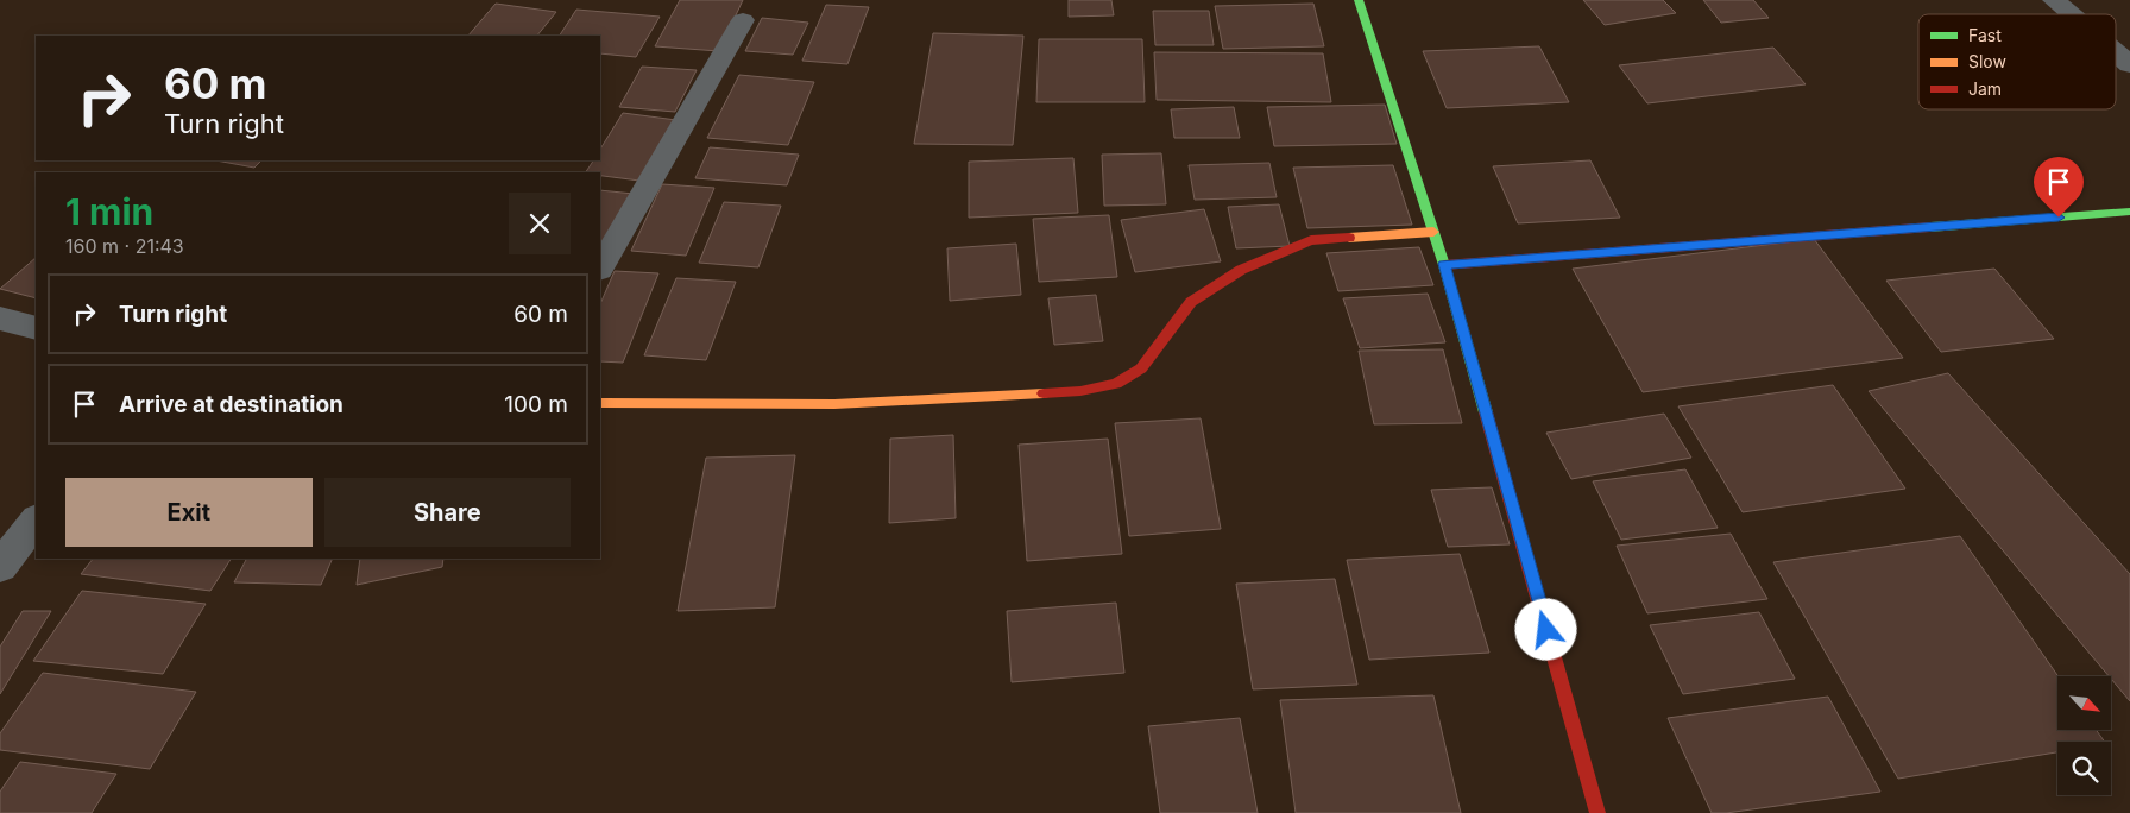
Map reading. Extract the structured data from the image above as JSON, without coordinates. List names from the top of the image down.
{
  "legend": ["Fast", "Slow", "Jam"],
  "north": "bottom right",
  "page": {
    "turn": ["60 m", "Turn right"],
    "heading": ["1 min", "160 m · 21:43"],
    "list": [
      {
        "name": "Turn right",
        "value": "60 m"
      },
      {
        "name": "Arrive at destination",
        "value": "100 m"
      }
    ],
    "buttons": ["Exit", "Share"]
  }
}
